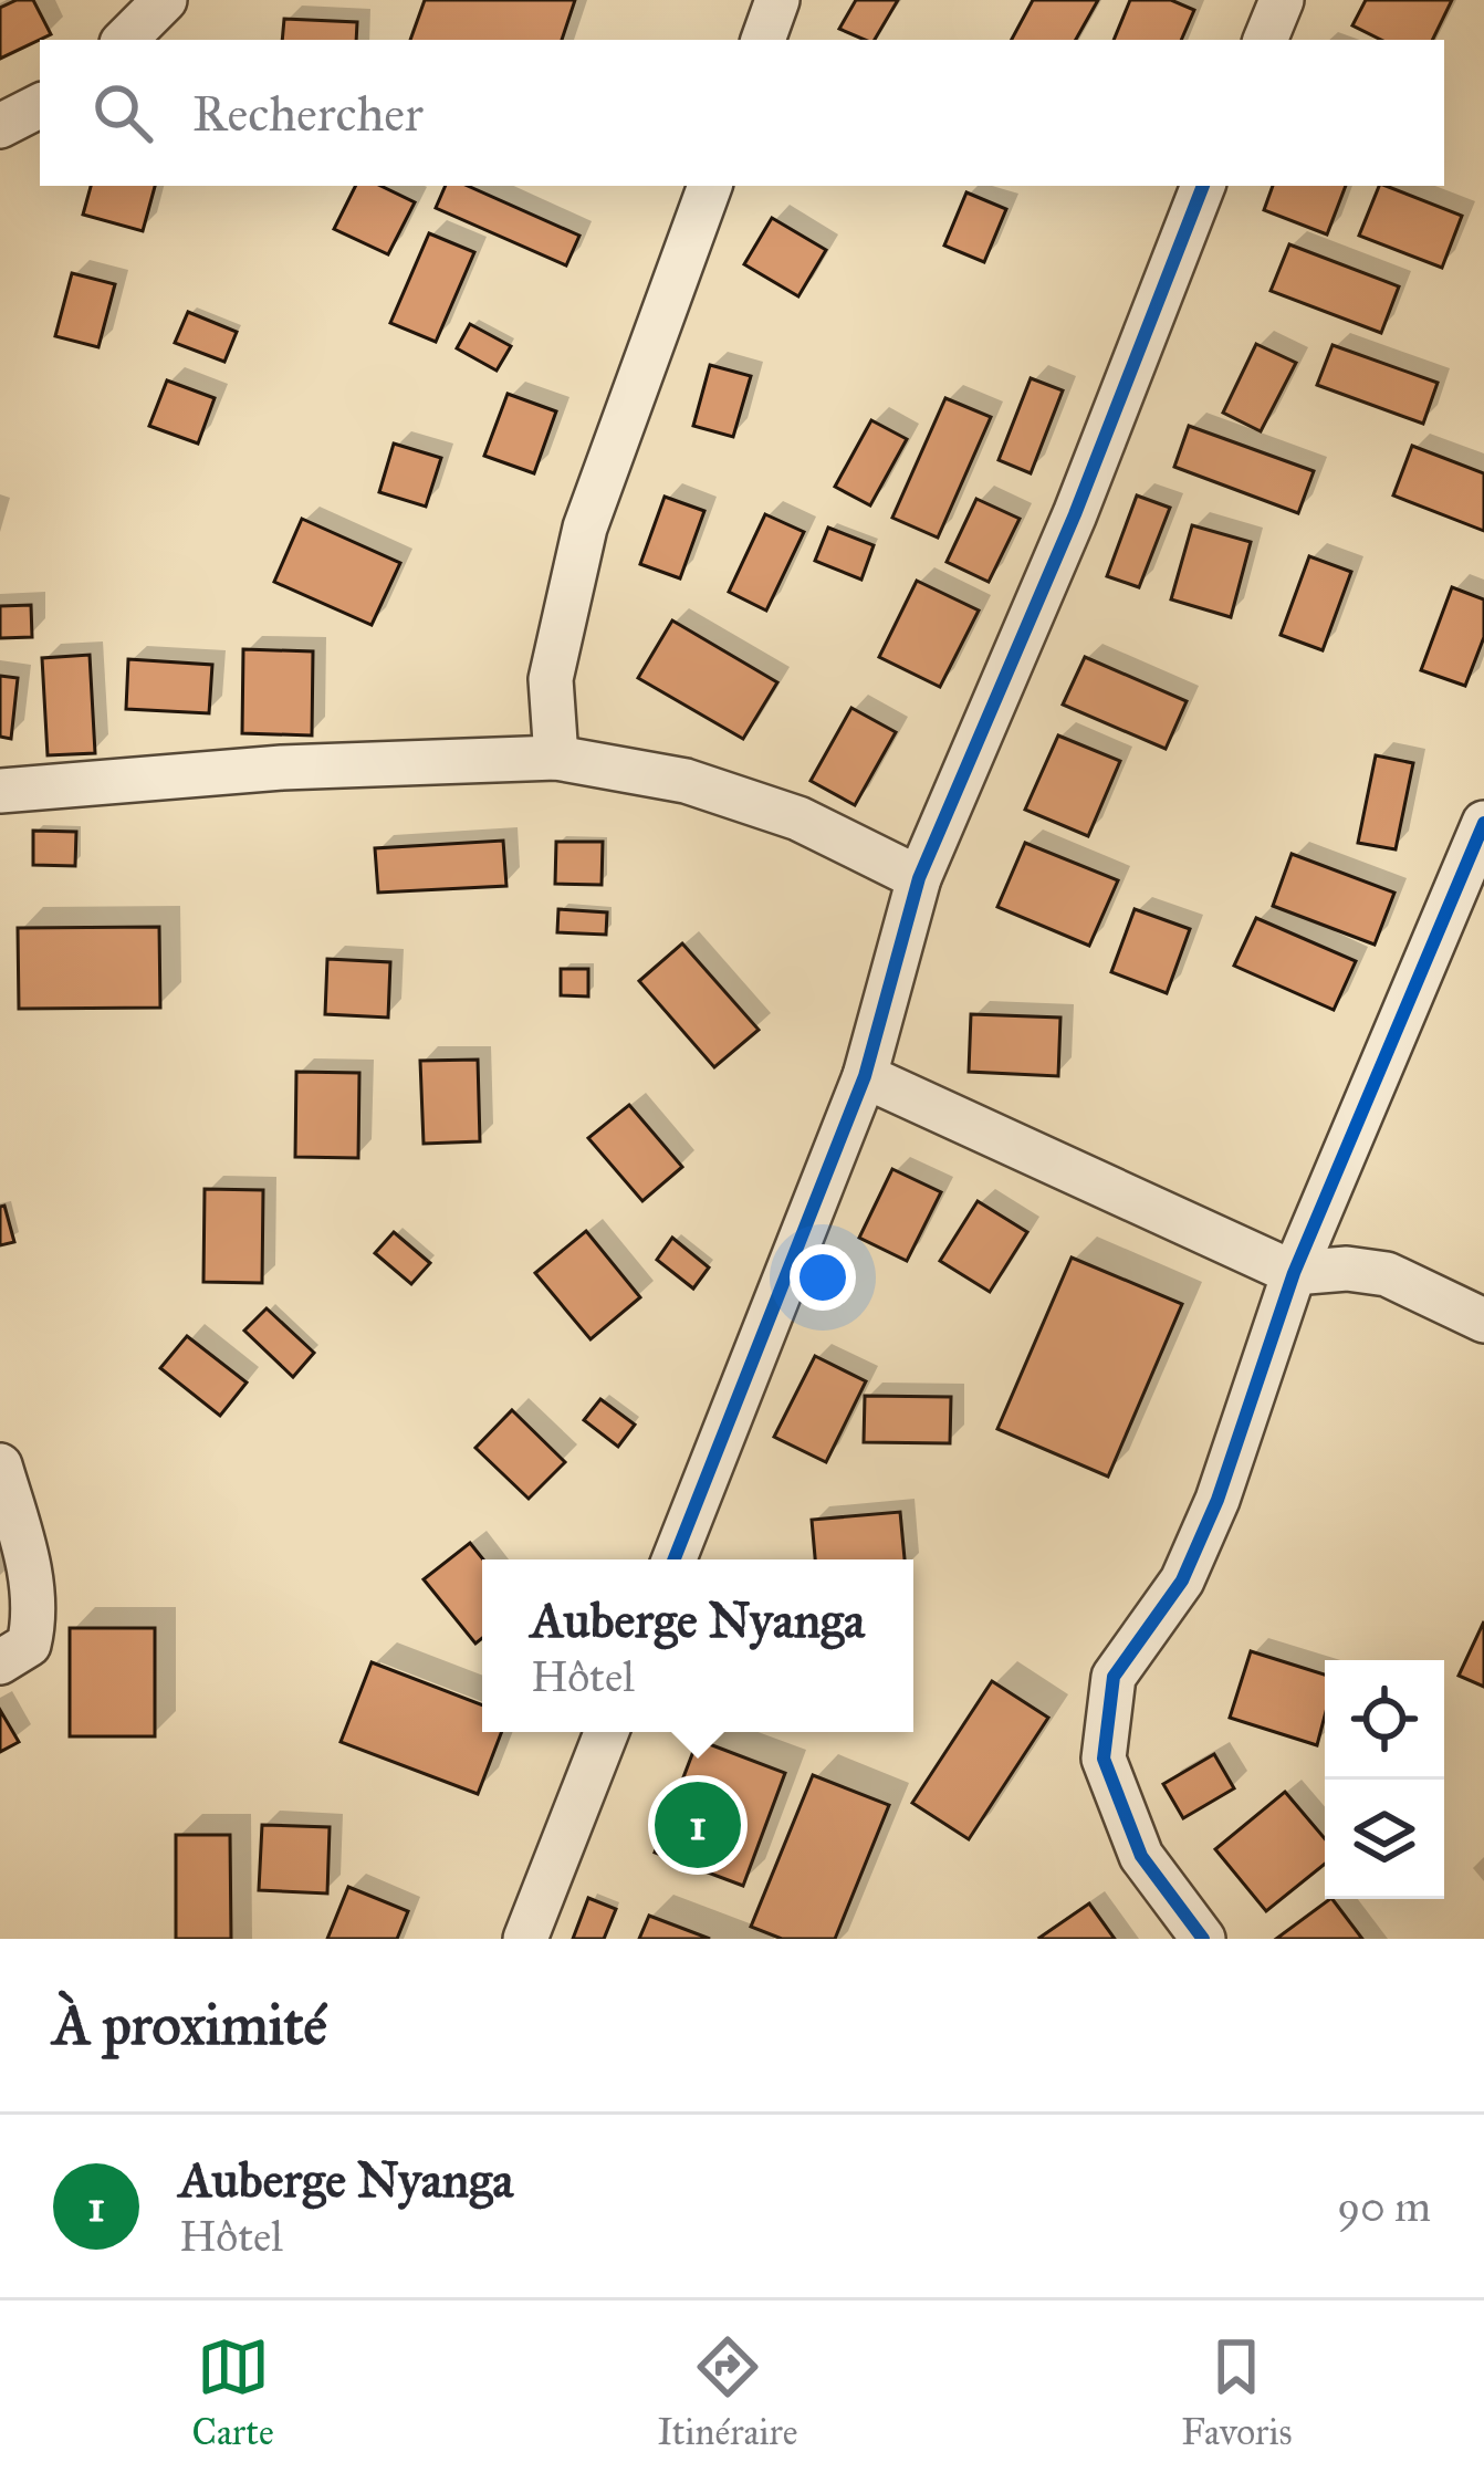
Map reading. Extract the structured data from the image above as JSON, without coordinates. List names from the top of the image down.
{
  "page": {
    "search": "Rechercher",
    "popup": ["Auberge Nyanga", "Hôtel"],
    "pins": "1",
    "heading": "À proximité",
    "list": [
      {
        "mark": "1",
        "name": "Auberge Nyanga",
        "note": "Hôtel",
        "value": "90 m"
      }
    ],
    "nav": ["Carte", "Itinéraire", "Favoris"]
  }
}
